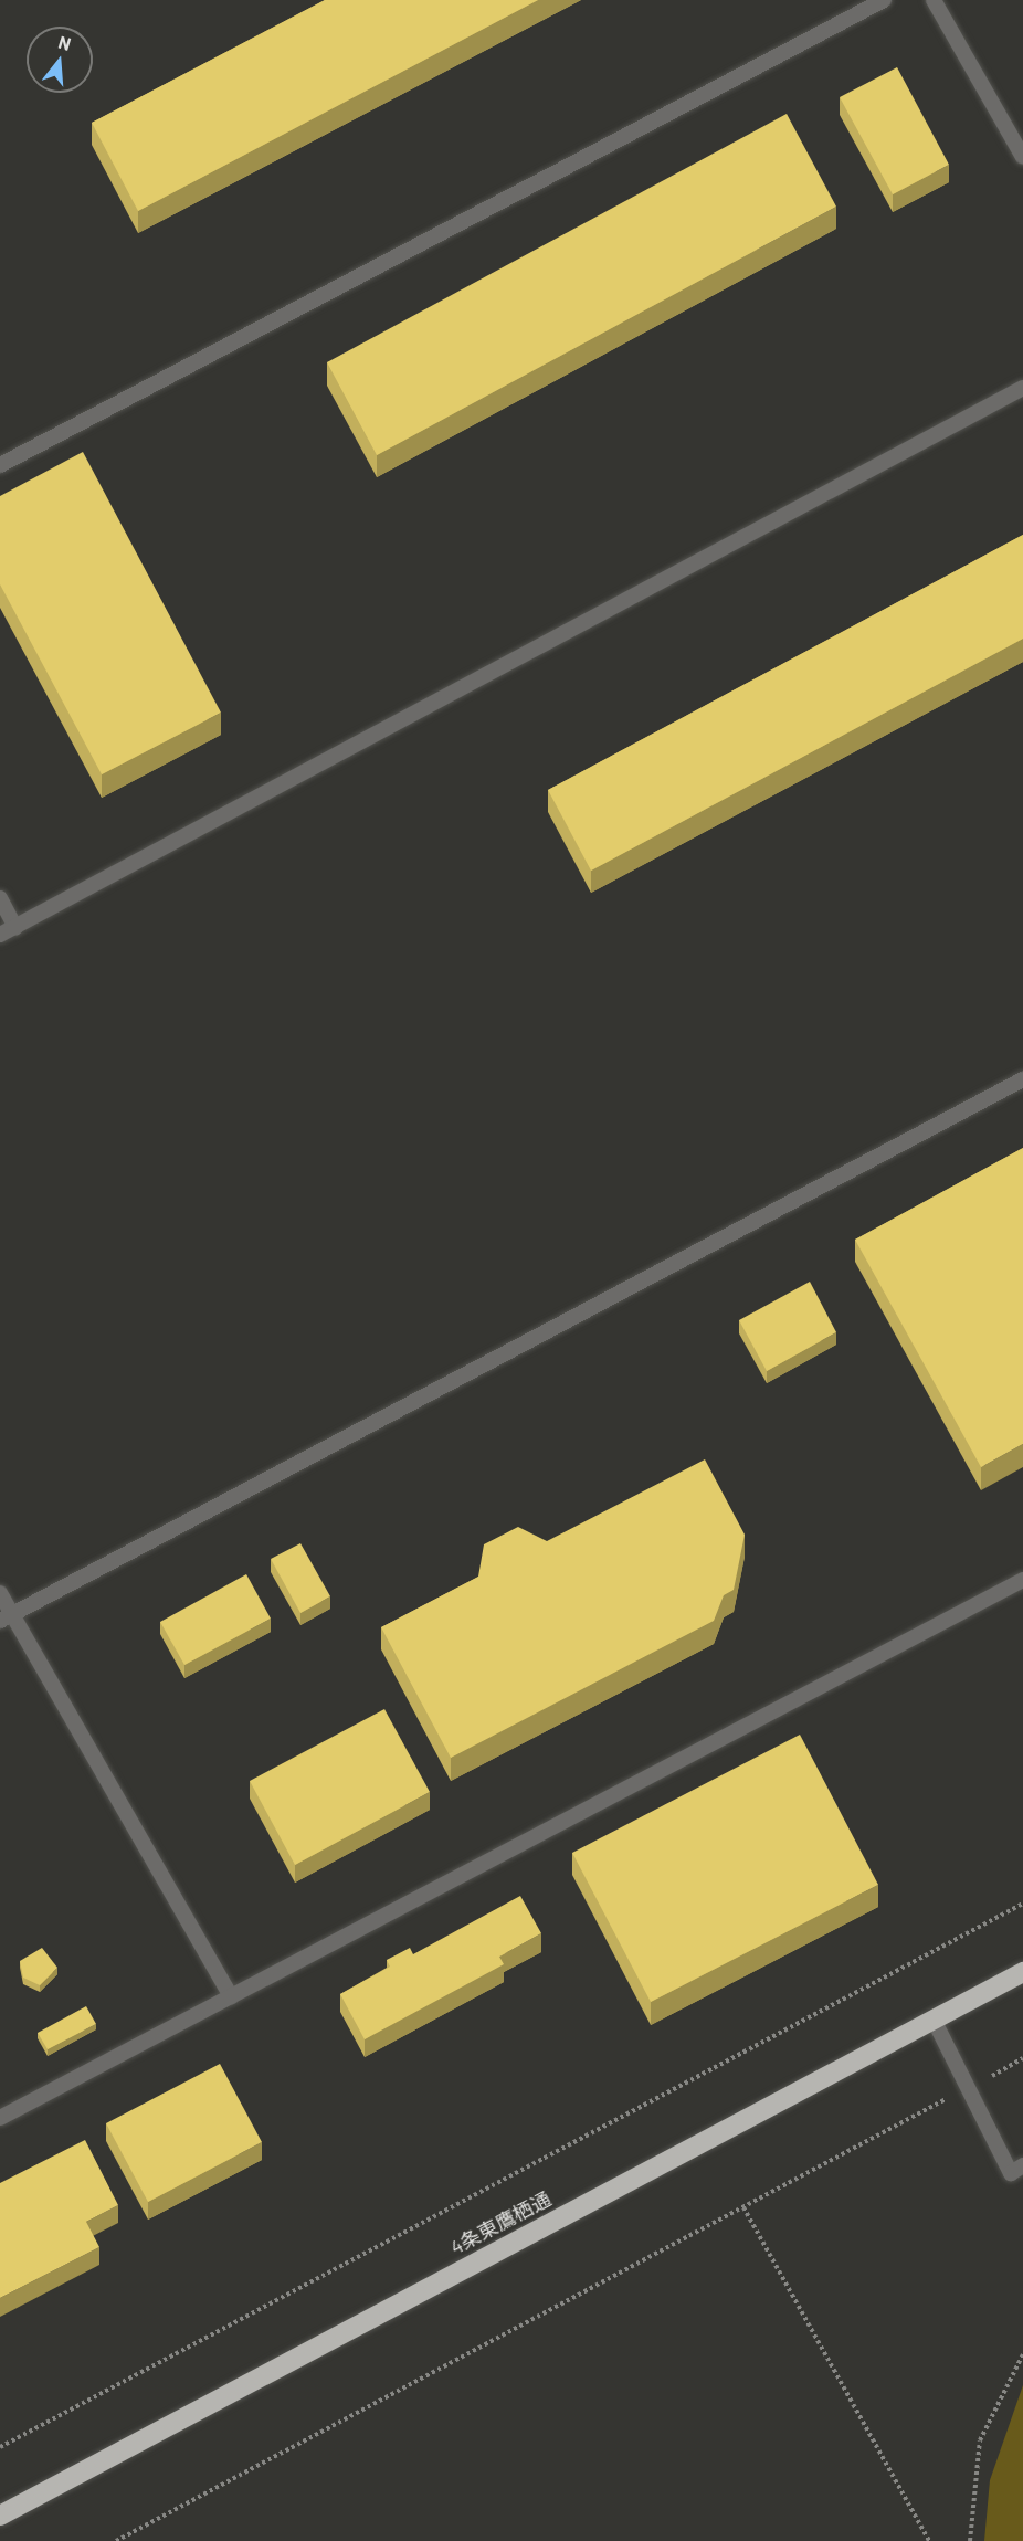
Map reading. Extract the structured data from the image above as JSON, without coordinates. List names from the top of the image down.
{
  "streets": {
    "highway": ["4条東鷹栖通"]
  },
  "north": "top"
}
